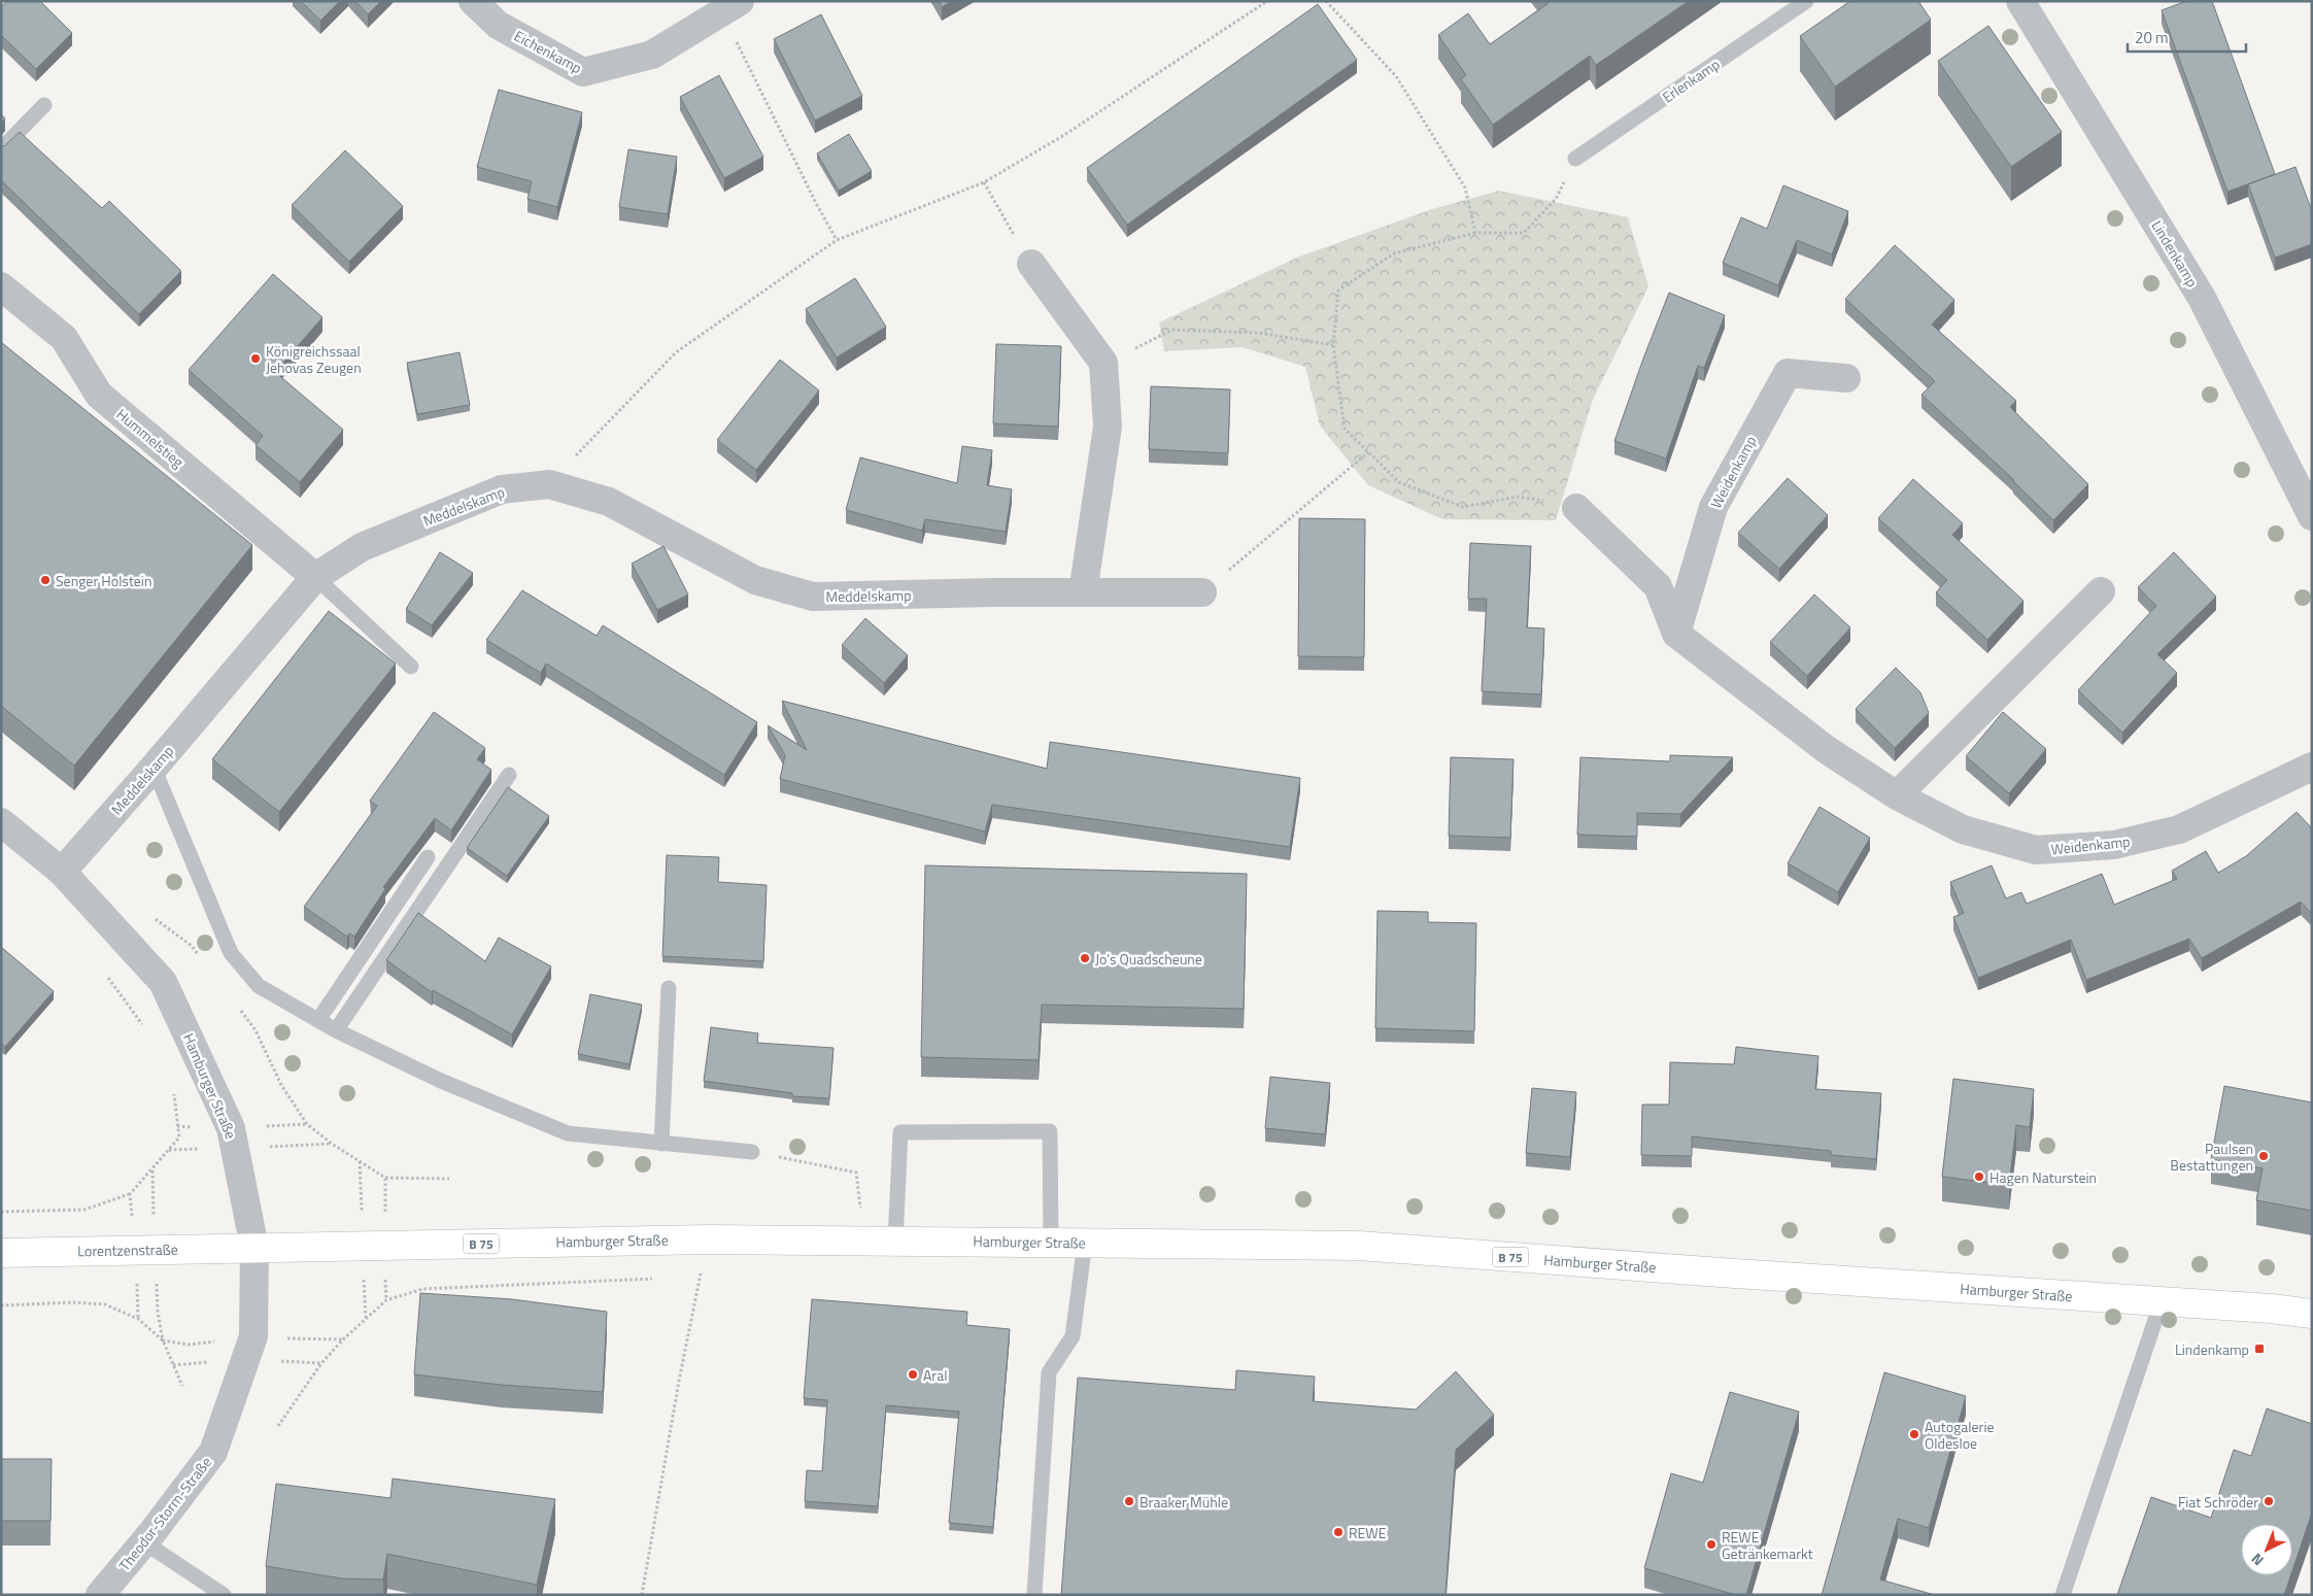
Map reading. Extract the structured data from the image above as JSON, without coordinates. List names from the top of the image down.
{
  "streets": {
    "main road": ["Hamburger Straße", "B 75", "Lorentzenstraße"],
    "street": [
      "Eichenkamp",
      "Lindenkamp",
      "Hummelstieg",
      "Weidenkamp",
      "Meddelskamp",
      "Theodor-Storm-Straße"
    ],
    "lane": ["Erlenkamp"]
  },
  "crossings": [
    ["Hummelstieg", "Meddelskamp"],
    ["Meddelskamp", "Hamburger Straße"],
    ["Hamburger Straße", "Lorentzenstraße"],
    ["Hamburger Straße", "Theodor-Storm-Straße"],
    ["Lorentzenstraße", "Theodor-Storm-Straße"]
  ],
  "places": {
    "other": [
      "Königreichssaal Jehovas Zeugen",
      "Senger Holstein",
      "Jo's Quadscheune",
      "Paulsen Bestattungen",
      "Hagen Naturstein",
      "Aral",
      "Autogalerie Oldesloe",
      "Braaker Mühle",
      "Fiat Schröder",
      "REWE",
      "REWE Getränkemarkt"
    ],
    "transit": ["Lindenkamp"]
  },
  "scale_bar": "20 m",
  "north": "bottom left"
}
